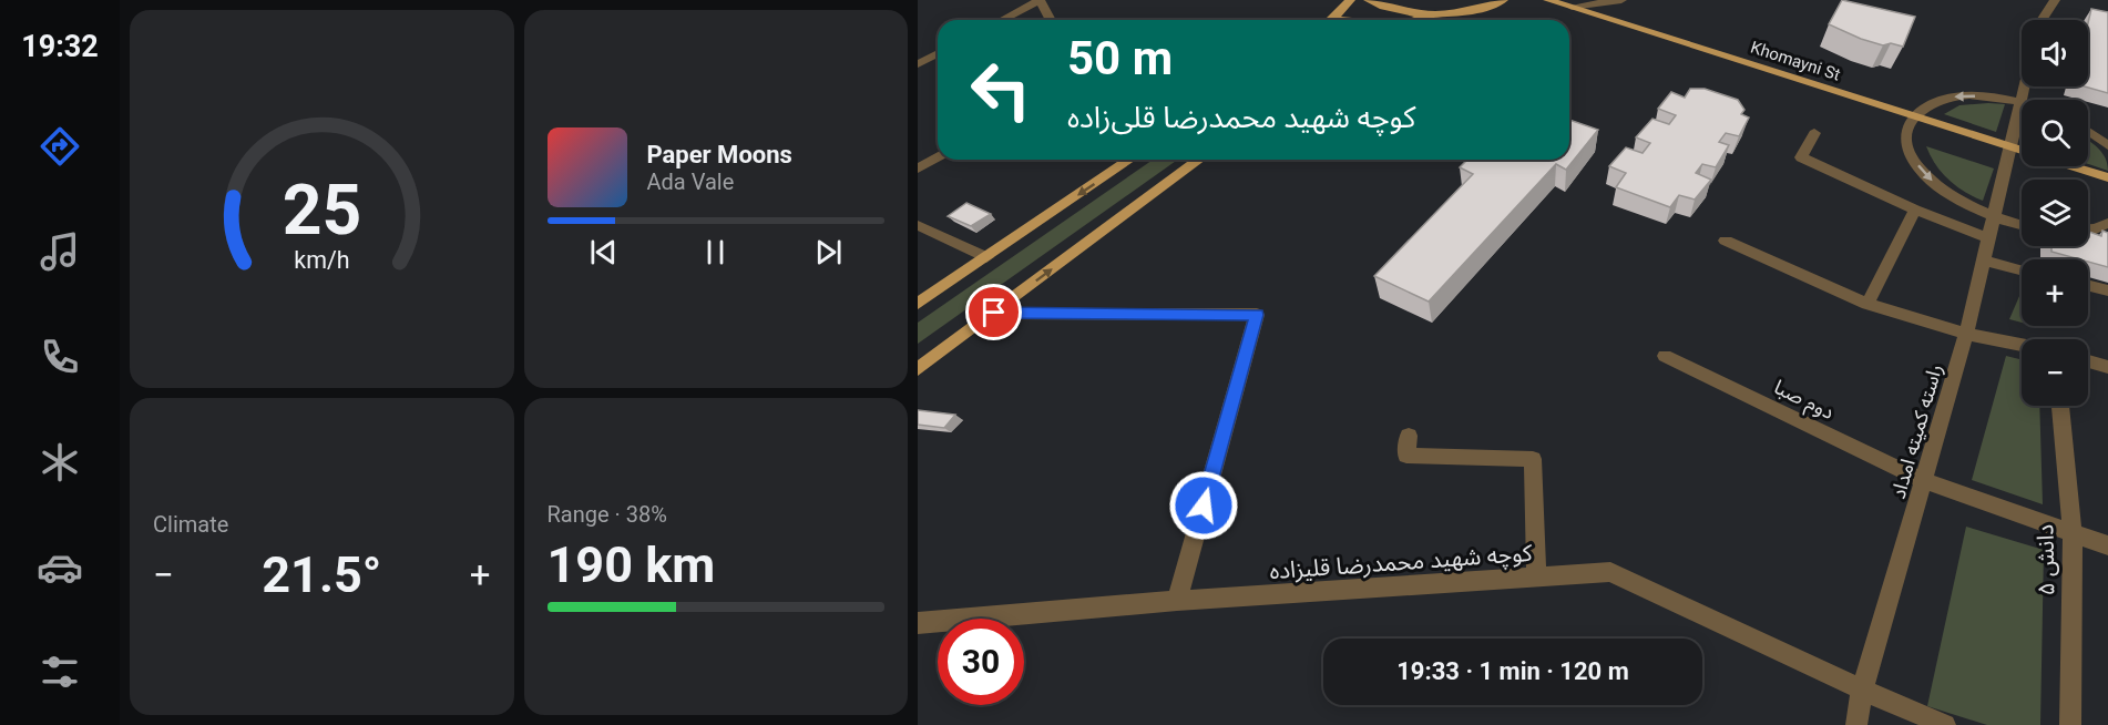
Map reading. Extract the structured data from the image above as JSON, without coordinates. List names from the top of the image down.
{
  "streets": {
    "main road": ["Khomayni St"],
    "street": [
      "دوم صبا",
      "راسته کمیته امداد",
      "دانش ۵",
      "کوچه شهید محمدرضا قلیزاده"
    ]
  },
  "crossings": [
    ["Khomayni St", "راسته کمیته امداد"],
    ["دوم صبا", "راسته کمیته امداد"],
    ["دوم صبا", "دانش ۵"],
    ["راسته کمیته امداد", "کوچه شهید محمدرضا قلیزاده"]
  ],
  "page": {
    "tabs": "19:32",
    "map_buttons": ["+", "−"],
    "turn": ["50 m", "کوچه شهید محمدرضا قلی‌زاده"],
    "song": ["Paper Moons", "Ada Vale"],
    "tile": [
      "Climate",
      ["Range · 38%", "190 km"]
    ],
    "heat": ["−", "21.5°", "+"],
    "limit": "30",
    "trip": "19:33 · 1 min · 120 m",
    "gauge": ["25", "km/h"]
  }
}
